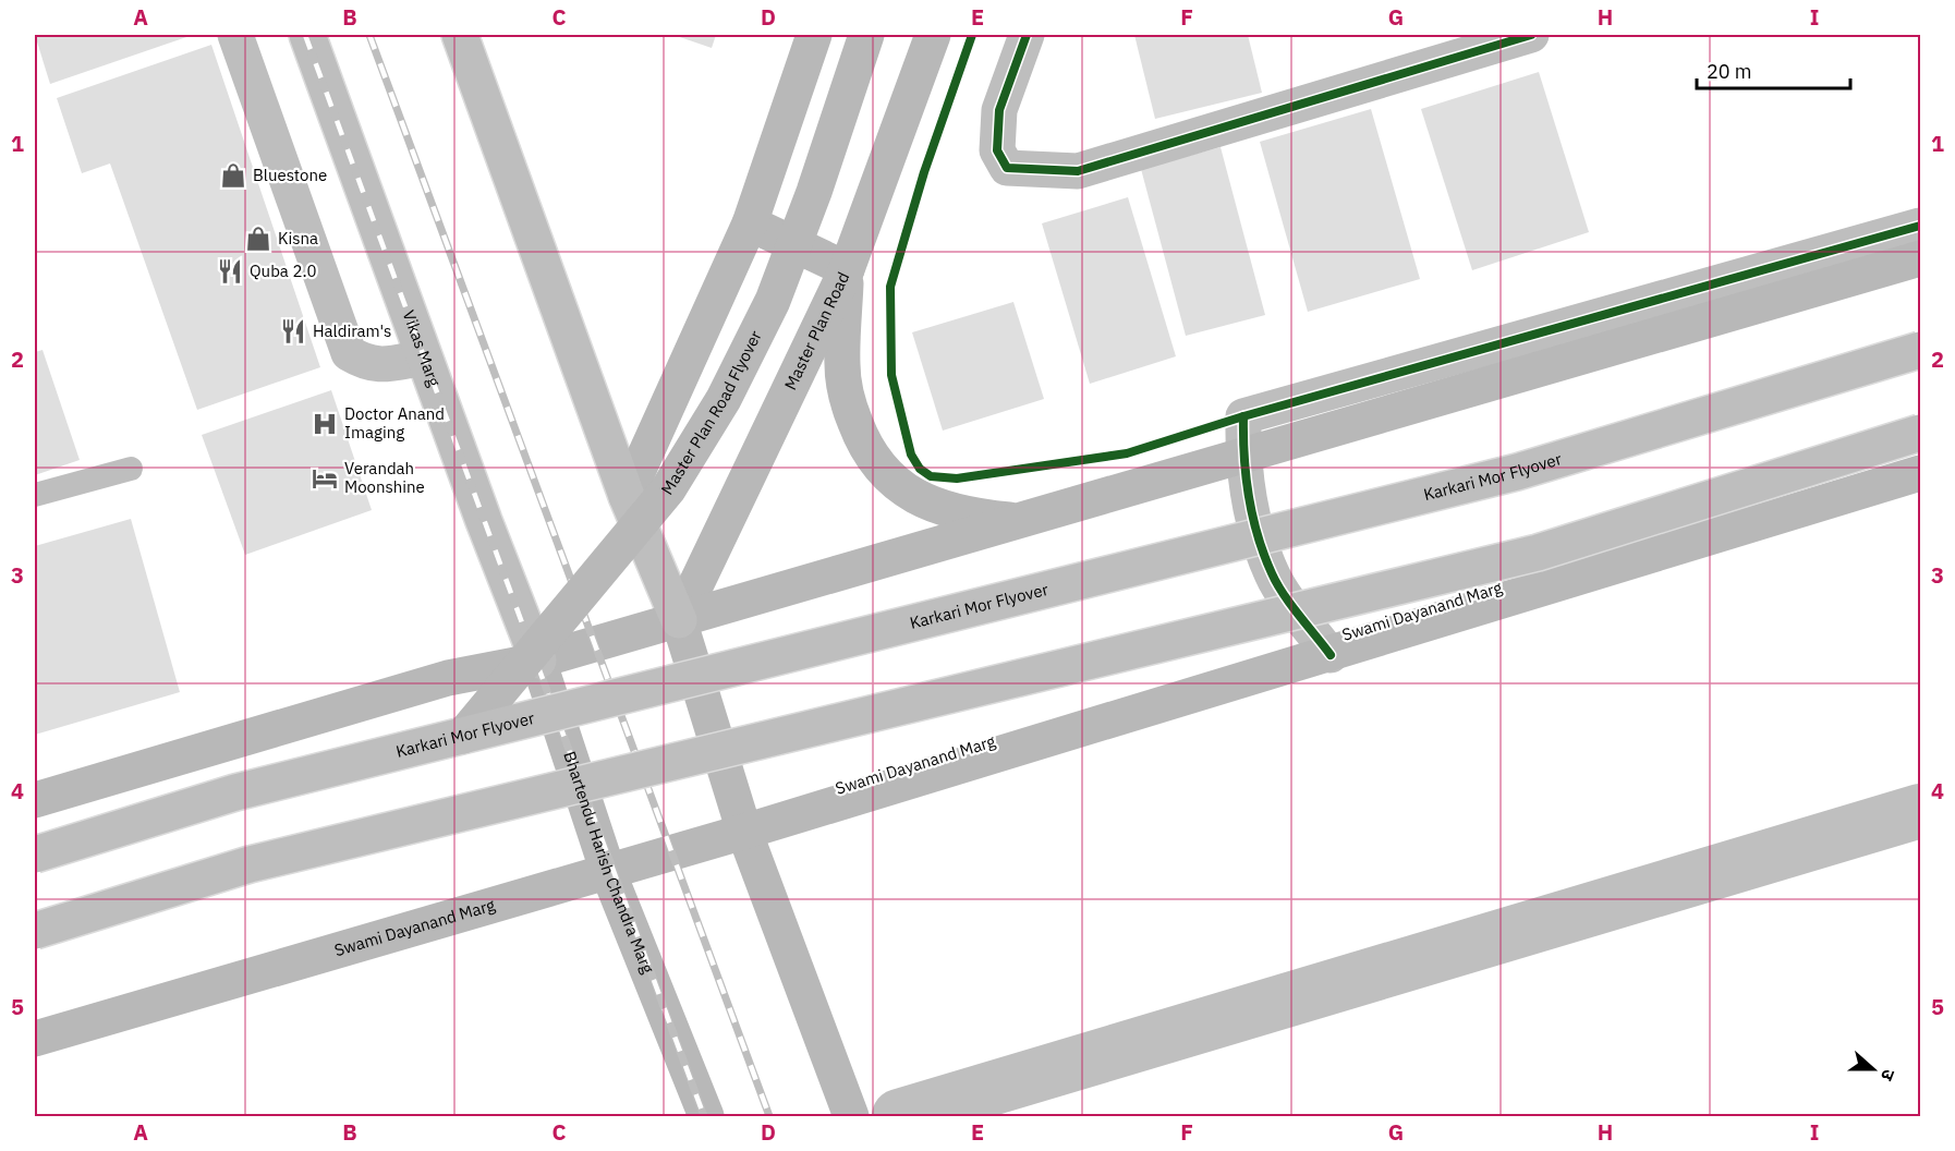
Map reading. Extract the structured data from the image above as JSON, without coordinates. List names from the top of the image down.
{
  "streets": {
    "main road": [
      "Master Plan Road",
      "Vikas Marg",
      "Master Plan Road Flyover",
      "Karkari Mor Flyover",
      "Swami Dayanand Marg",
      "Bhartendu Harish Chandra Marg"
    ]
  },
  "crossings": [
    ["Vikas Marg", "Bhartendu Harish Chandra Marg"],
    ["Master Plan Road Flyover", "Karkari Mor Flyover"],
    ["Swami Dayanand Marg", "Bhartendu Harish Chandra Marg"]
  ],
  "places": {
    "shop": ["Bluestone", "Kisna"],
    "restaurant": ["Quba 2.0", "Haldiram's"],
    "hospital": ["Doctor Anand Imaging"],
    "hotel": ["Verandah Moonshine"]
  },
  "scale_bar": "20 m",
  "north": "right",
  "grid": {
    "columns": [
      "A",
      "B",
      "C",
      "D",
      "E",
      "F",
      "G",
      "H",
      "I"
    ],
    "rows": [
      "1",
      "2",
      "3",
      "4",
      "5"
    ]
  }
}
